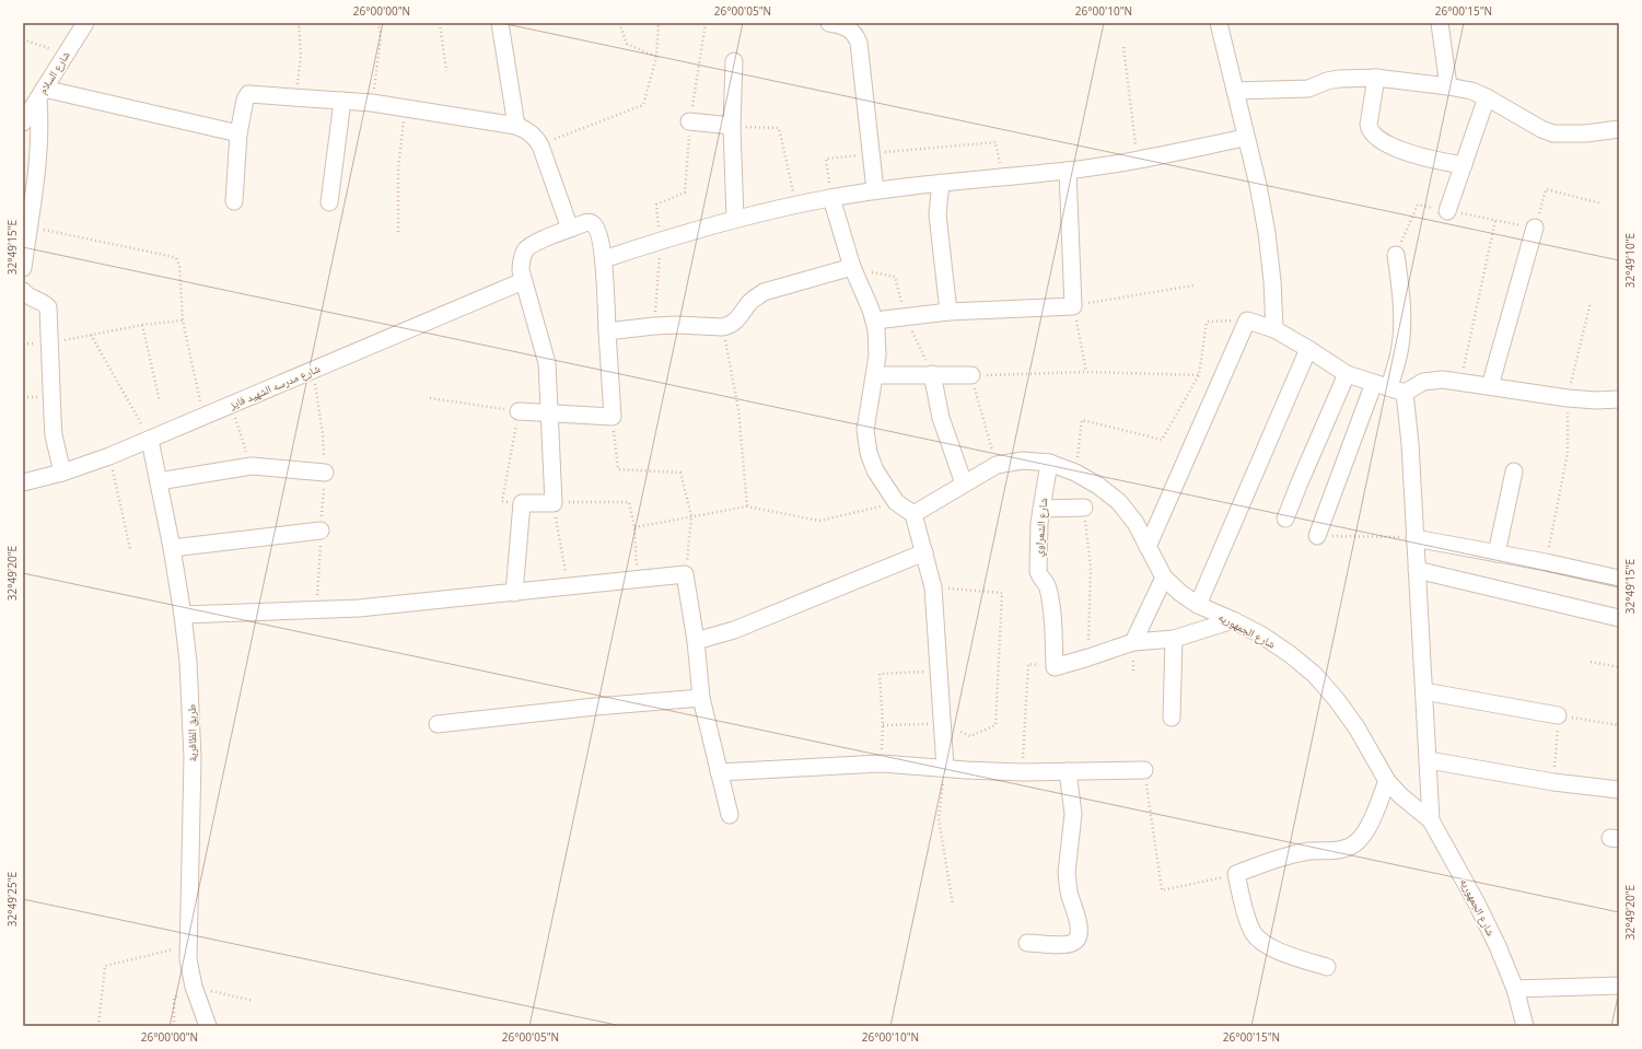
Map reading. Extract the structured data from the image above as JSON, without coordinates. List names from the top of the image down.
{
  "streets": {
    "street": [
      "شارع السلام",
      "شارع مدرسه الشهيد فايز",
      "شارع الشعراوي",
      "شارع الجمهوريه",
      "طريق الظافرية"
    ]
  },
  "crossings": [
    ["شارع مدرسه الشهيد فايز", "طريق الظافرية"],
    ["شارع الشعراوي", "شارع الجمهوريه"]
  ],
  "coordinates": [
    "26°00'00\"N",
    "26°00'05\"N",
    "26°00'10\"N",
    "26°00'15\"N",
    "32°49'15\"E",
    "32°49'10\"E",
    "32°49'20\"E",
    "32°49'25\"E"
  ]
}
